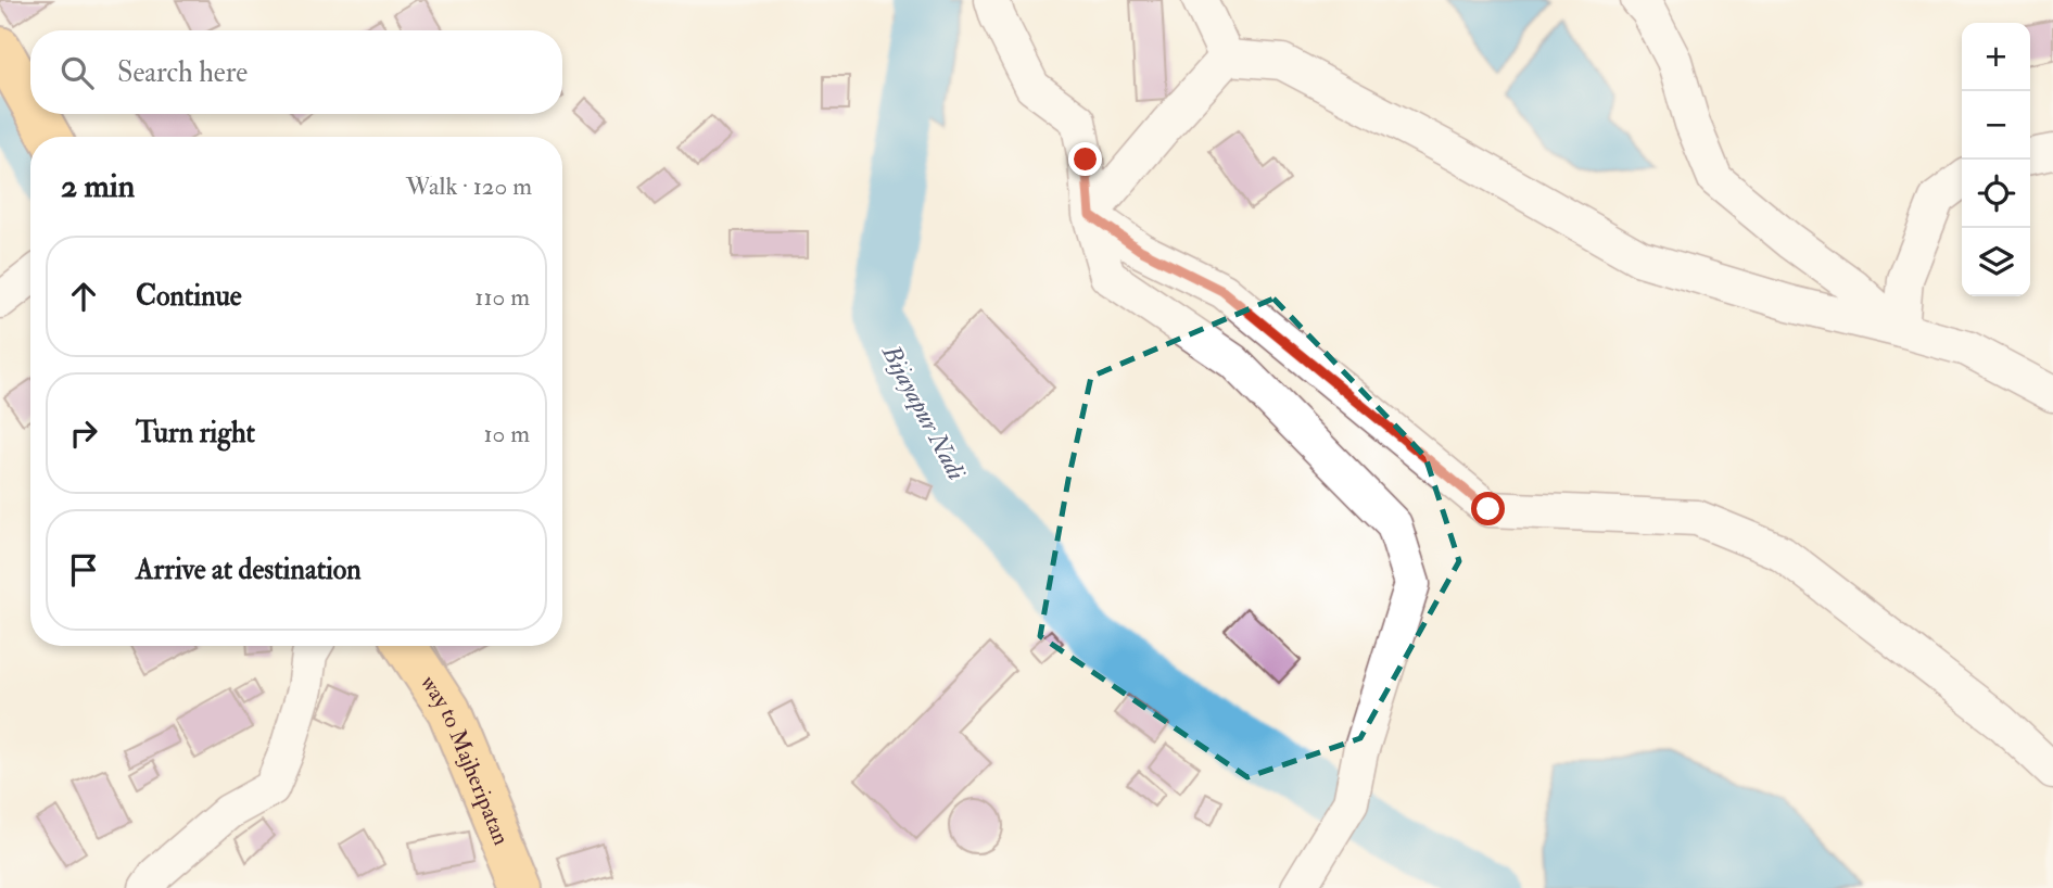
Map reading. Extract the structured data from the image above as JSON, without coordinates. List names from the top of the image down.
{
  "streets": {
    "main road": ["way to Majheripatan"]
  },
  "water": ["Bijayapur Nadi"],
  "page": {
    "map_buttons": ["+", "−"],
    "search": "Search here",
    "heading": ["2 min", "Walk · 120 m"],
    "list": [
      ["Continue", "110 m"],
      ["Turn right", "10 m"],
      "Arrive at destination"
    ]
  }
}
